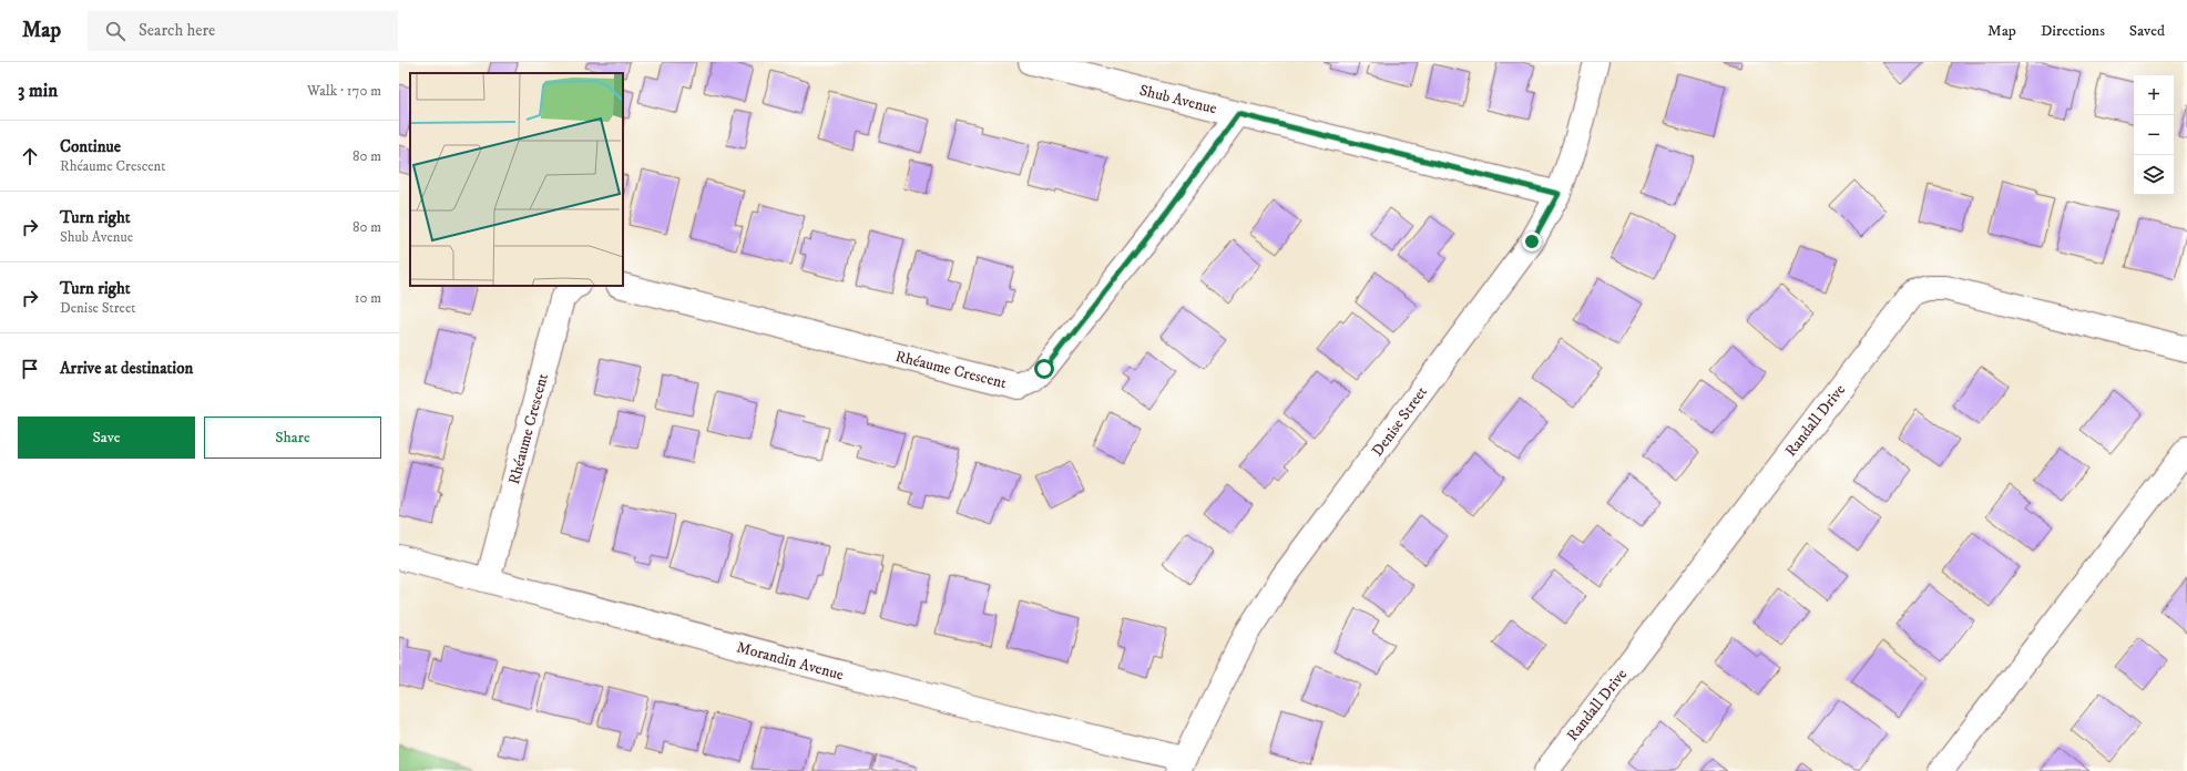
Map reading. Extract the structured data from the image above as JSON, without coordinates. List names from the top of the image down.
{
  "streets": {
    "street": [
      "Shub Avenue",
      "Rhéaume Crescent",
      "Randall Drive",
      "Denise Street",
      "Morandin Avenue"
    ]
  },
  "crossings": [
    ["Shub Avenue", "Rhéaume Crescent"],
    ["Shub Avenue", "Denise Street"],
    ["Rhéaume Crescent", "Morandin Avenue"],
    ["Denise Street", "Morandin Avenue"]
  ],
  "page": {
    "header": "Map",
    "search": "Search here",
    "nav": ["Map", "Directions", "Saved"],
    "heading": ["3 min", "Walk · 170 m"],
    "map_buttons": ["+", "−"],
    "list": [
      ["Continue", "Rhéaume Crescent", "80 m"],
      ["Turn right", "Shub Avenue", "80 m"],
      ["Turn right", "Denise Street", "10 m"],
      "Arrive at destination"
    ],
    "buttons": ["Save", "Share"]
  }
}
